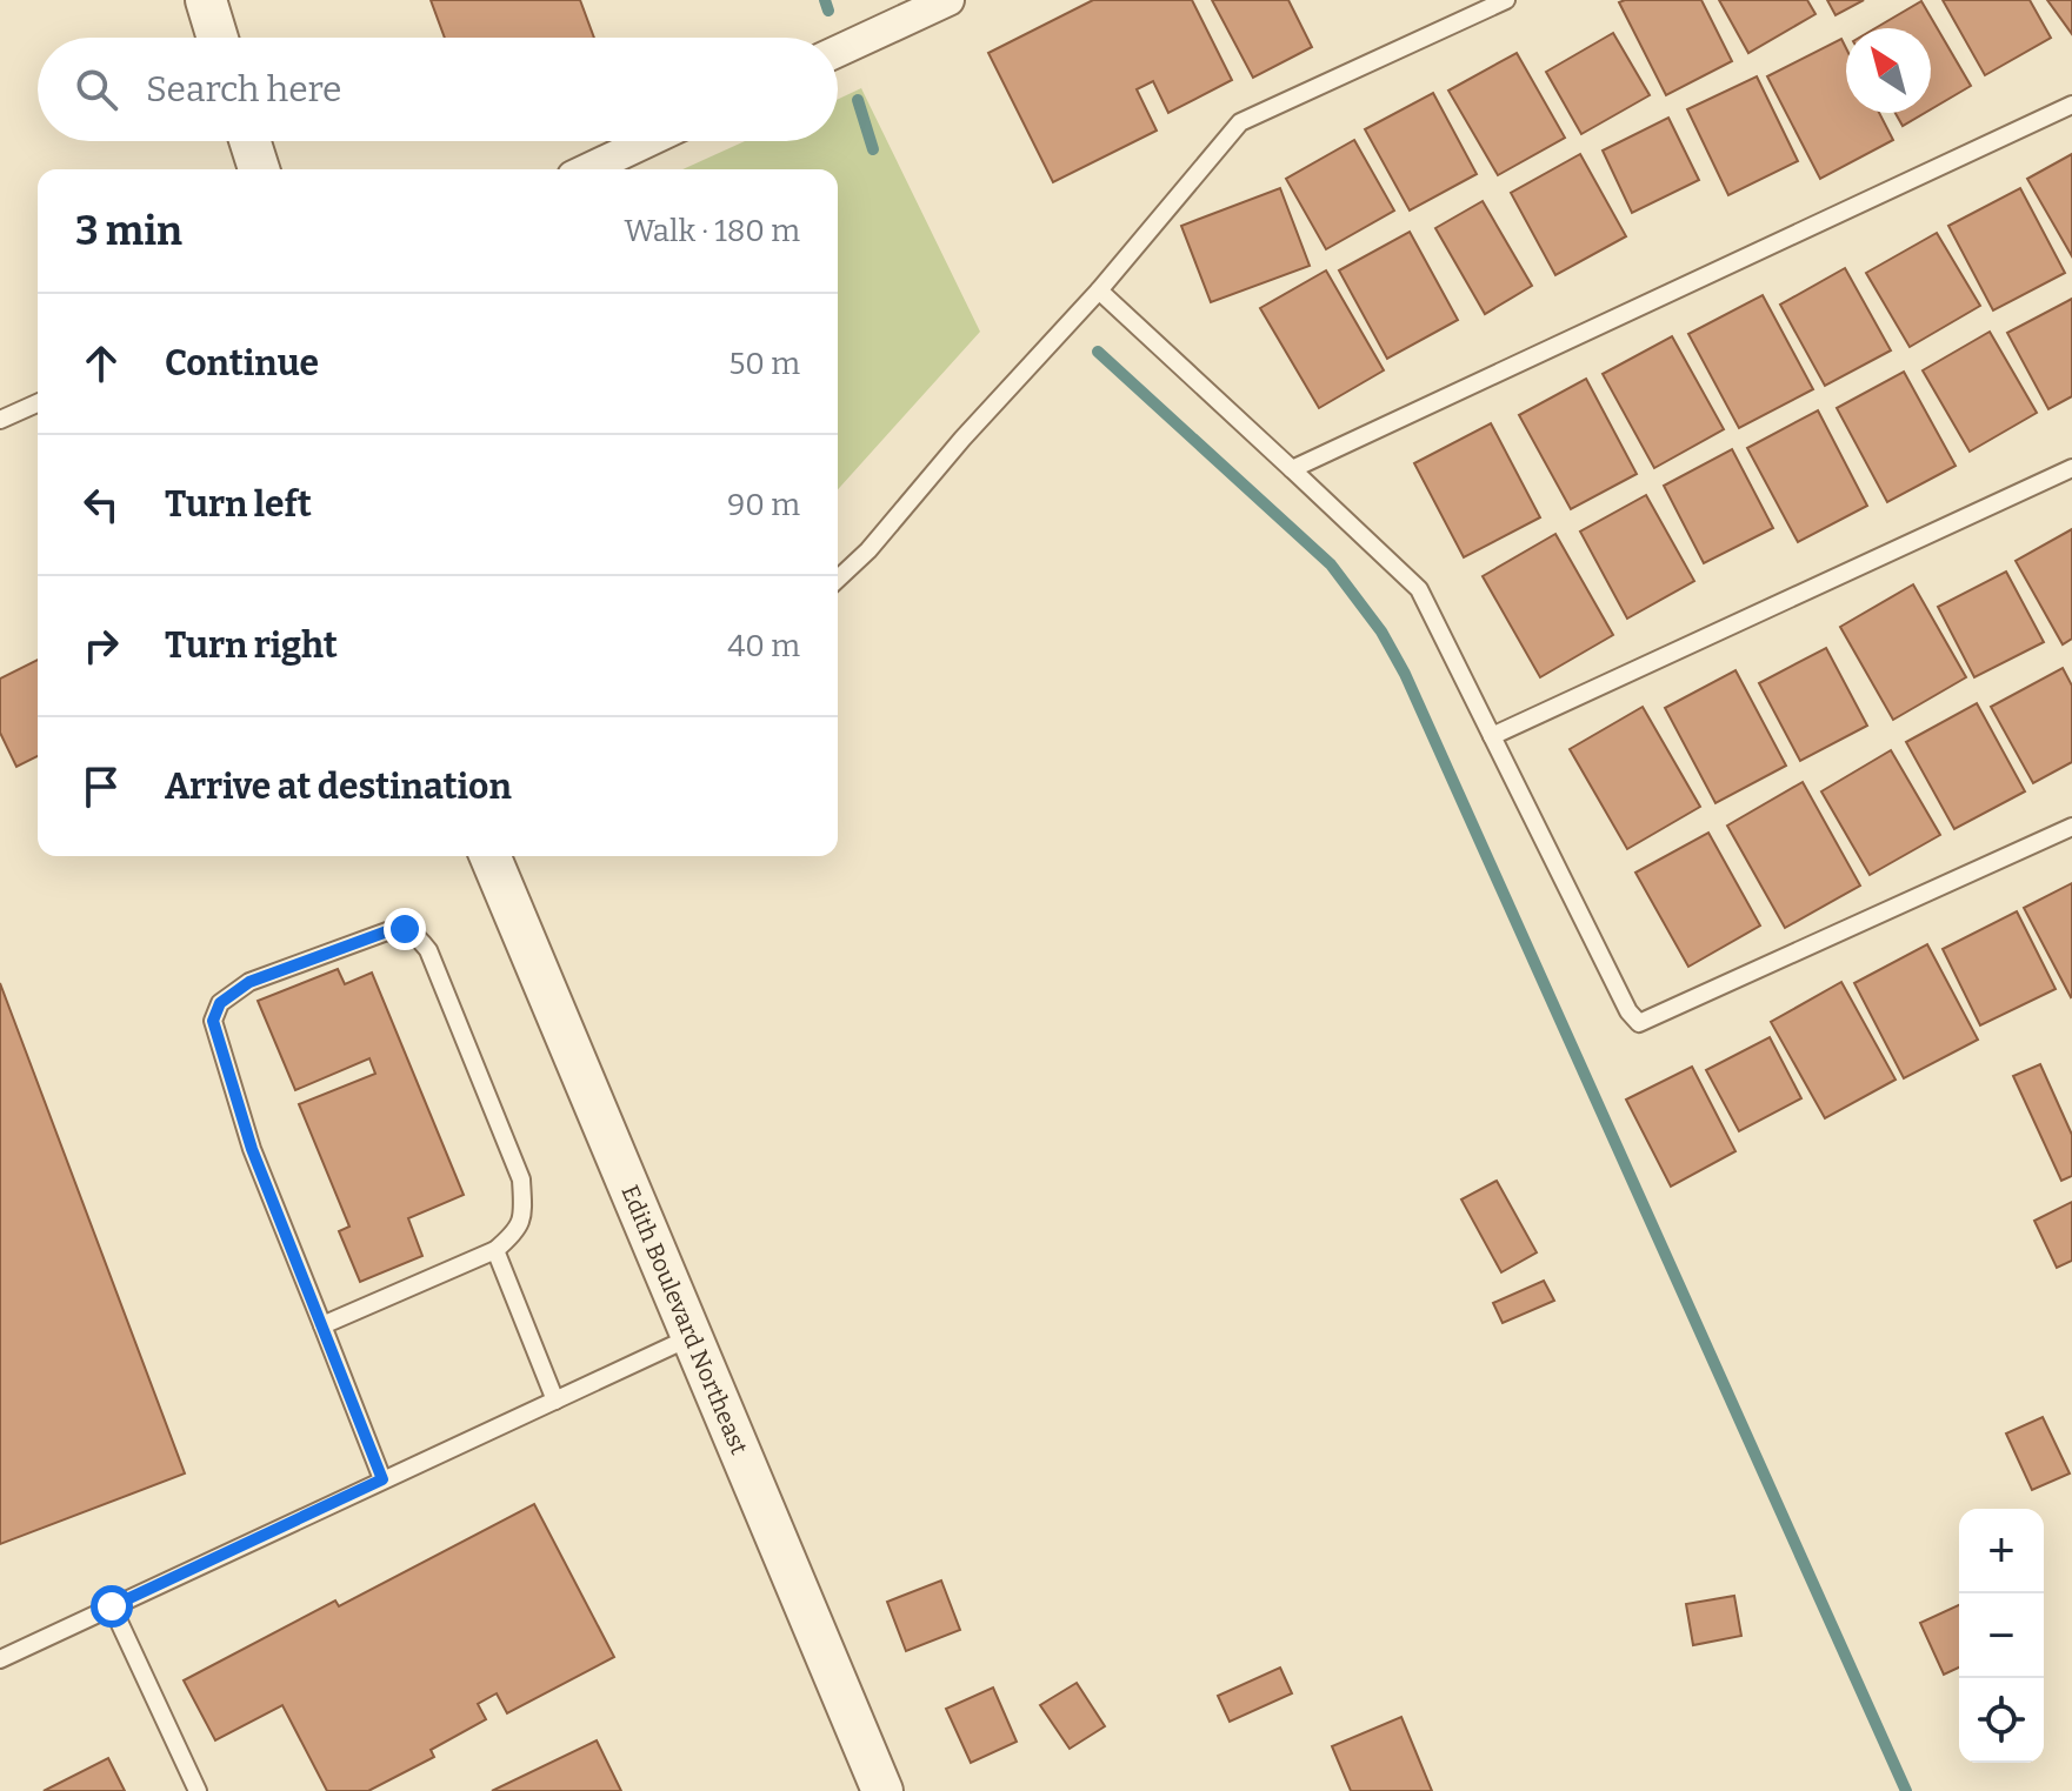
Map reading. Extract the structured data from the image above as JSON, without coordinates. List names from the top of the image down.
{
  "streets": {
    "street": ["Edith Boulevard Northeast"]
  },
  "north": "top left",
  "page": {
    "search": "Search here",
    "heading": ["3 min", "Walk · 180 m"],
    "list": [
      ["Continue", "50 m"],
      ["Turn left", "90 m"],
      ["Turn right", "40 m"],
      "Arrive at destination"
    ],
    "map_buttons": ["+", "−"]
  }
}
